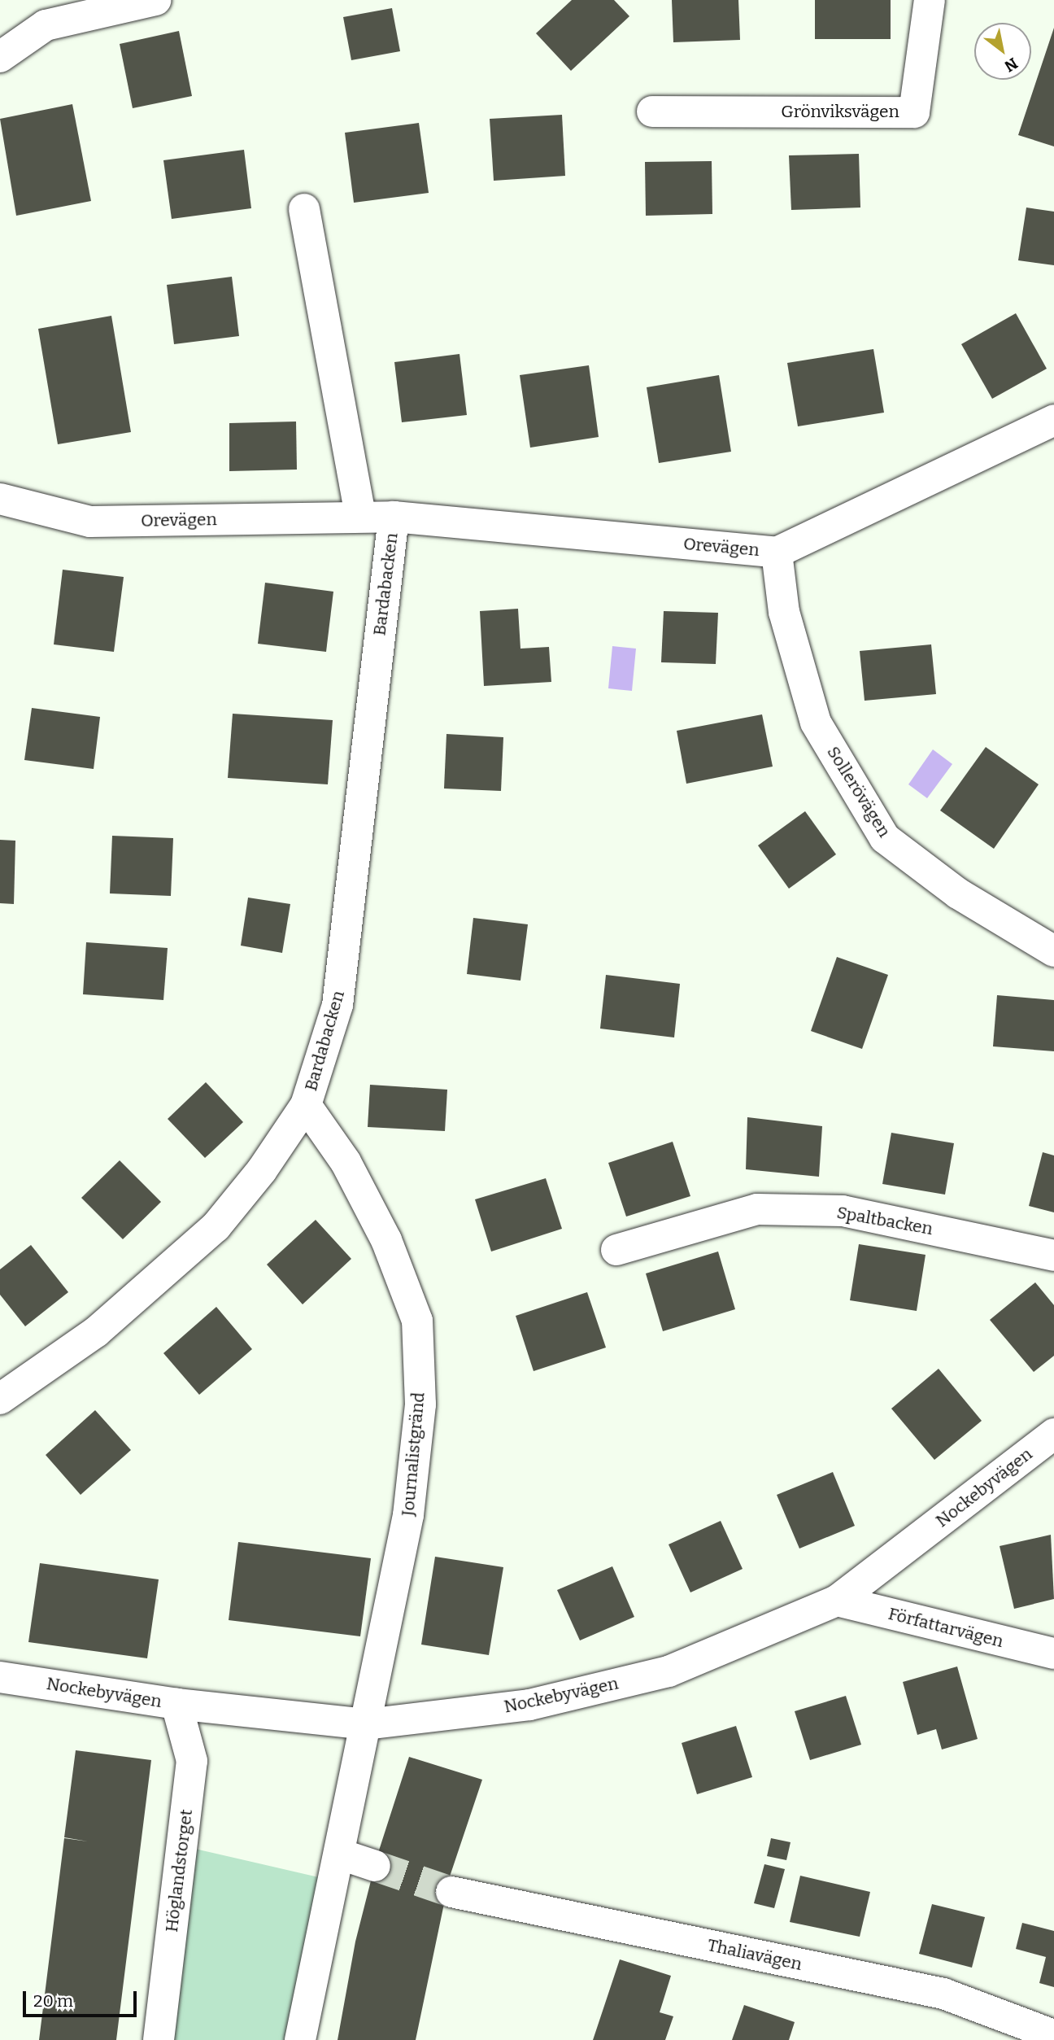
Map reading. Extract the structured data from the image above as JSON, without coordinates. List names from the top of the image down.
{
  "streets": {
    "street": [
      "Grönviksvägen",
      "Orevägen",
      "Bardabacken",
      "Sollerövägen",
      "Spaltbacken",
      "Journalistgränd",
      "Nockebyvägen",
      "Författarvägen",
      "Höglandstorget",
      "Thaliavägen"
    ]
  },
  "crossings": [
    ["Orevägen", "Bardabacken"],
    ["Orevägen", "Sollerövägen"],
    ["Bardabacken", "Journalistgränd"],
    ["Journalistgränd", "Nockebyvägen"],
    ["Nockebyvägen", "Författarvägen"],
    ["Nockebyvägen", "Höglandstorget"]
  ],
  "scale_bar": "20 m",
  "north": "bottom right"
}
